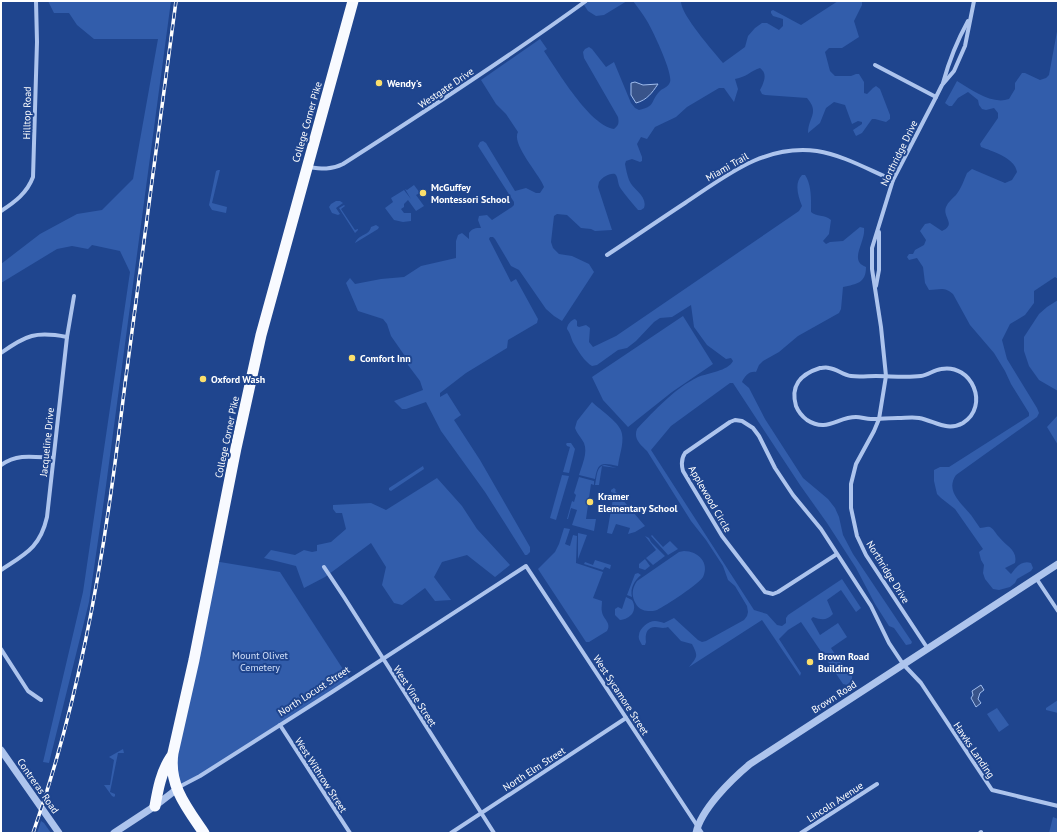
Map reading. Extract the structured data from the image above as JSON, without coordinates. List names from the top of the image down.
{
  "streets": {
    "highway": ["College Corner Pike"],
    "street": [
      "Westgate Drive",
      "Hilltop Road",
      "Northridge Drive",
      "Miami Trail",
      "Jacqueline Drive",
      "Applewood Circle",
      "North Locust Street",
      "West Sycamore Street",
      "West Vine Street",
      "Brown Road",
      "Hawks Landing",
      "North Elm Street",
      "West Withrow Street",
      "Contreras Road",
      "Lincoln Avenue"
    ]
  },
  "crossings": [
    ["Westgate Drive", "College Corner Pike"],
    ["College Corner Pike", "North Locust Street"],
    ["Northridge Drive", "Miami Trail"],
    ["Northridge Drive", "Brown Road"],
    ["Applewood Circle", "Brown Road"],
    ["Applewood Circle", "Hawks Landing"],
    ["North Locust Street", "West Sycamore Street"],
    ["North Locust Street", "West Vine Street"],
    ["North Locust Street", "West Withrow Street"],
    ["West Sycamore Street", "Brown Road"],
    ["West Sycamore Street", "North Elm Street"],
    ["West Vine Street", "North Elm Street"],
    ["Brown Road", "Hawks Landing"]
  ],
  "parks": ["Mount Olivet Cemetery"],
  "places": [
    "Wendy's",
    "McGuffey Montessori School",
    "Comfort Inn",
    "Oxford Wash",
    "Kramer Elementary School",
    "Brown Road Building"
  ]
}
